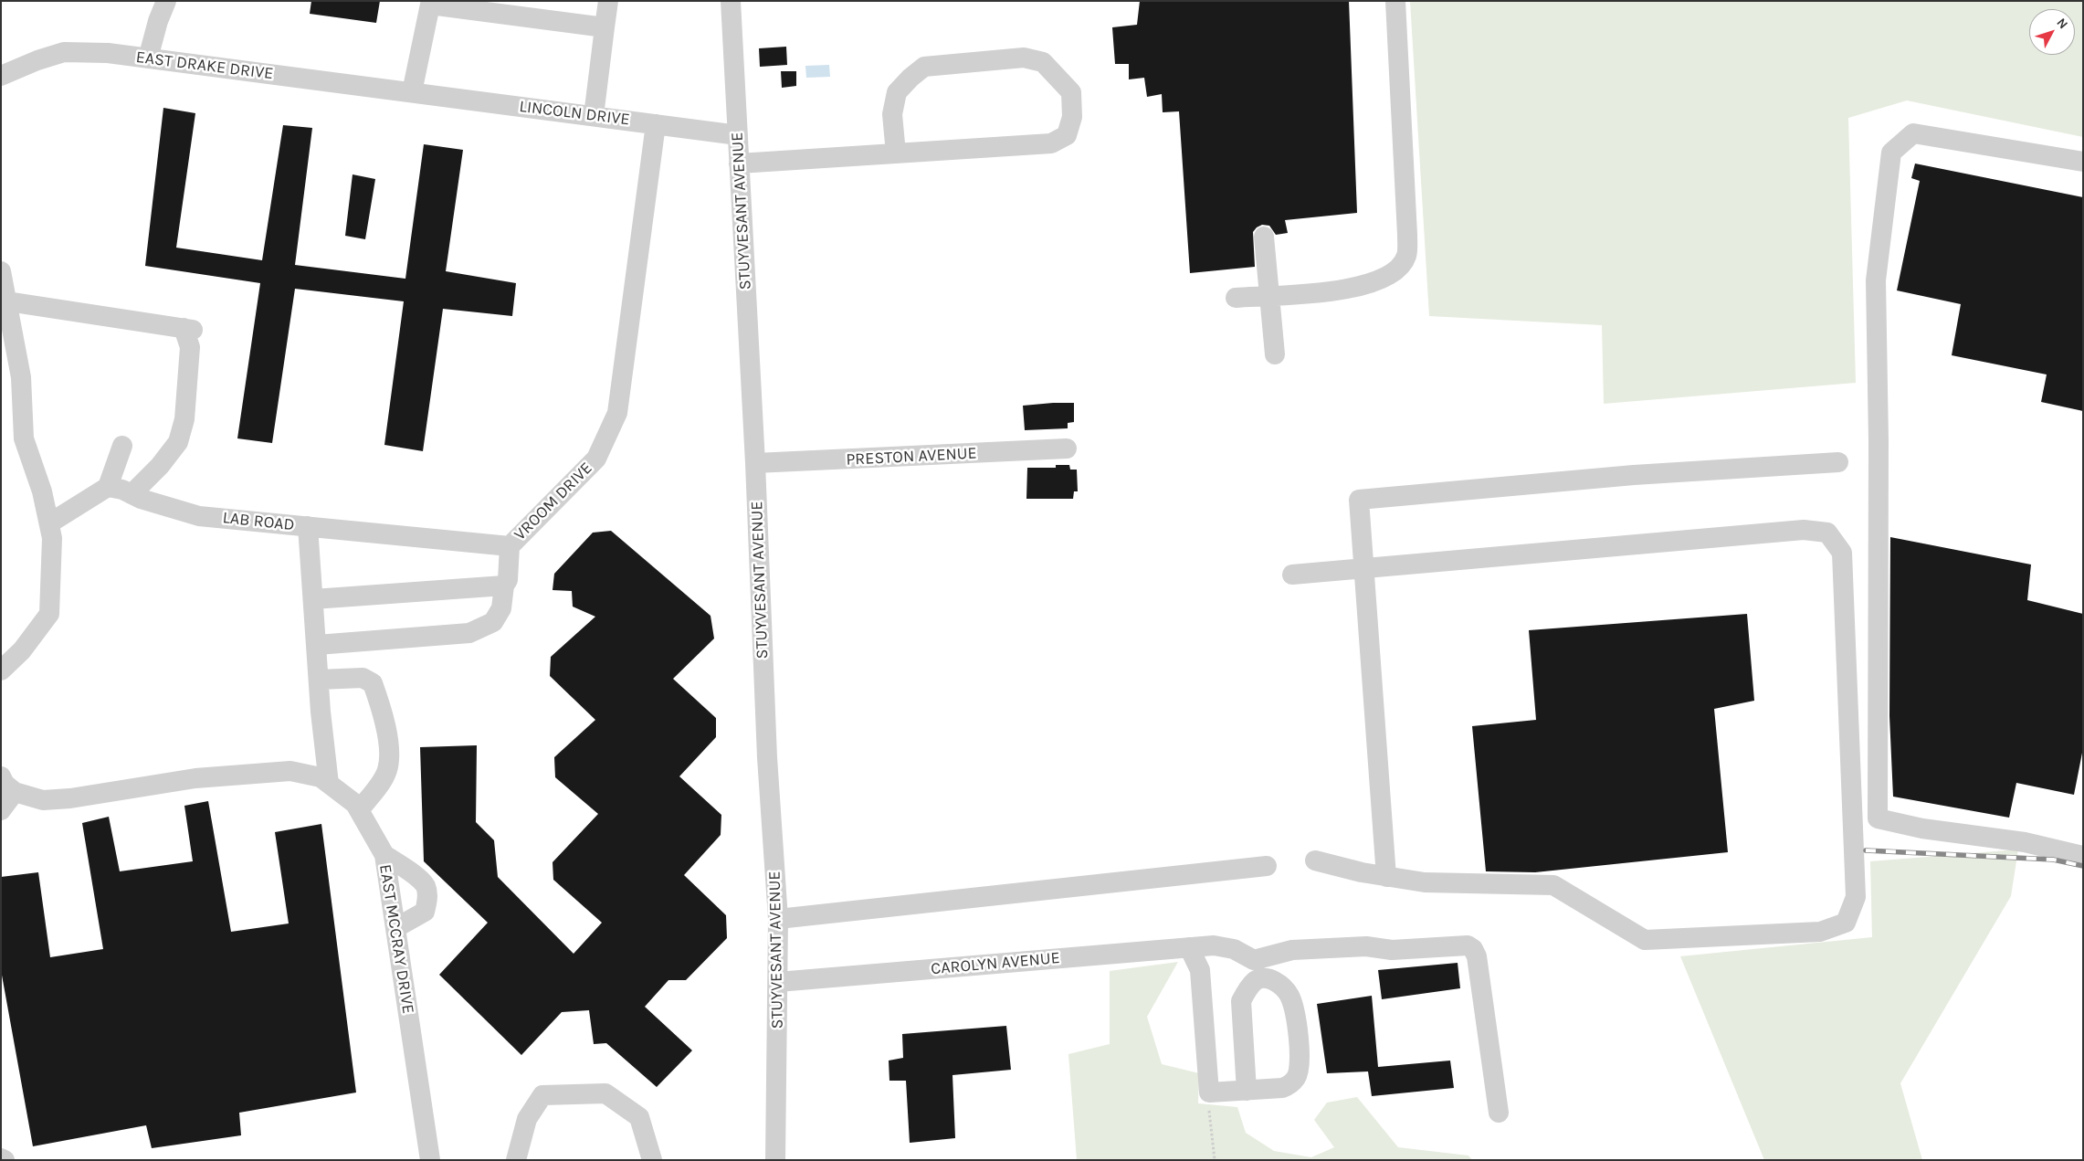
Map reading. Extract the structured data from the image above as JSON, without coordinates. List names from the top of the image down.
{
  "streets": {
    "street": [
      "EAST DRAKE DRIVE",
      "LINCOLN DRIVE",
      "STUYVESANT AVENUE",
      "PRESTON AVENUE",
      "VROOM DRIVE",
      "LAB ROAD",
      "EAST MCCRAY DRIVE",
      "CAROLYN AVENUE"
    ]
  },
  "crossings": [
    ["EAST DRAKE DRIVE", "LINCOLN DRIVE"],
    ["LINCOLN DRIVE", "STUYVESANT AVENUE"],
    ["LINCOLN DRIVE", "VROOM DRIVE"],
    ["STUYVESANT AVENUE", "PRESTON AVENUE"],
    ["STUYVESANT AVENUE", "CAROLYN AVENUE"],
    ["VROOM DRIVE", "LAB ROAD"],
    ["LAB ROAD", "EAST MCCRAY DRIVE"]
  ],
  "north": "top right"
}
